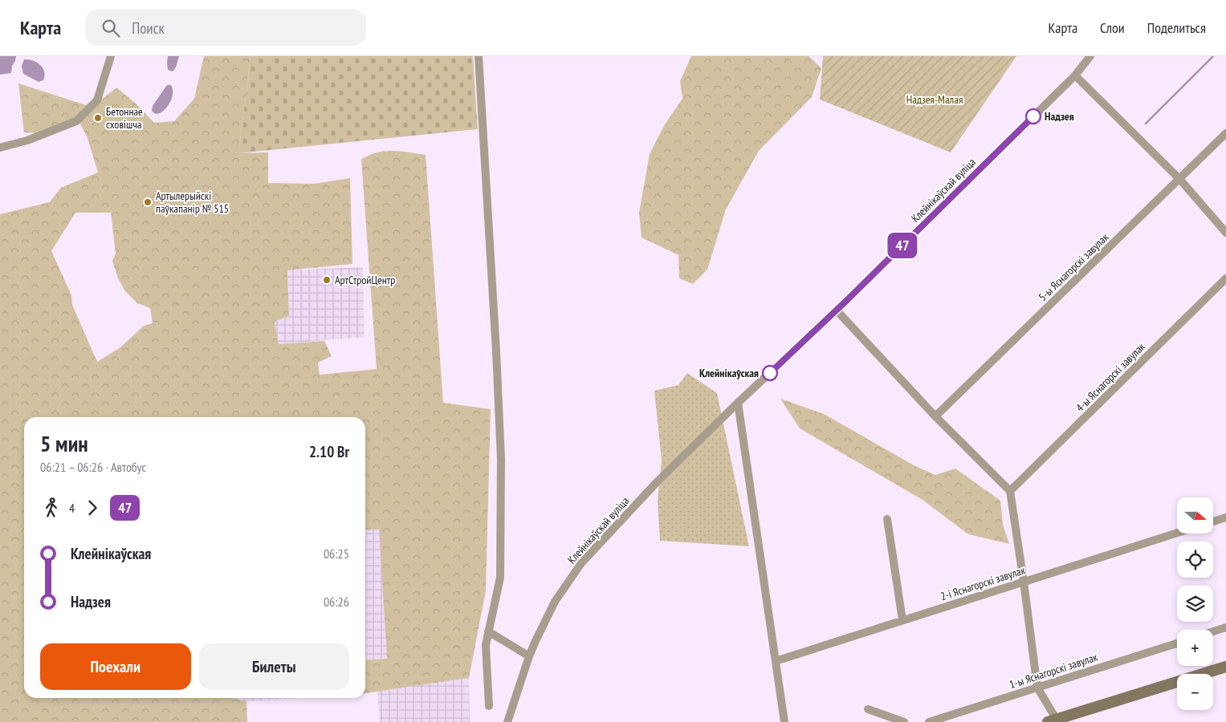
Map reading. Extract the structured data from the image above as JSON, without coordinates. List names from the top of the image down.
{
  "streets": {
    "street": [
      "Клейнікаўскай вуліца",
      "5-ы Яснагорскі завулак",
      "4-ы Яснагорскі завулак",
      "2-і Яснагорскі завулак",
      "1-ы Яснагорскі завулак"
    ]
  },
  "parks": ["Надзея-Малая"],
  "places": [
    "Надзея",
    "Бетоннае сховішча",
    "Артылерыйскі паўкапанір № 515",
    "АртСтройЦентр",
    "Клейнікаўская"
  ],
  "lines": ["bus line 47"],
  "north": "right",
  "page": {
    "header": "Карта",
    "search": "Поиск",
    "nav": ["Карта", "Слои", "Поделиться"],
    "on_map": "47",
    "heading": ["5 мин", "06:21 – 06:26 · Автобус", "2.10 Br"],
    "legs": ["4", "47"],
    "map_buttons": ["+", "−"],
    "list": [
      {
        "name": "Клейнікаўская",
        "value": "06:25"
      },
      {
        "name": "Надзея",
        "value": "06:26"
      }
    ],
    "buttons": ["Поехали", "Билеты"]
  }
}
